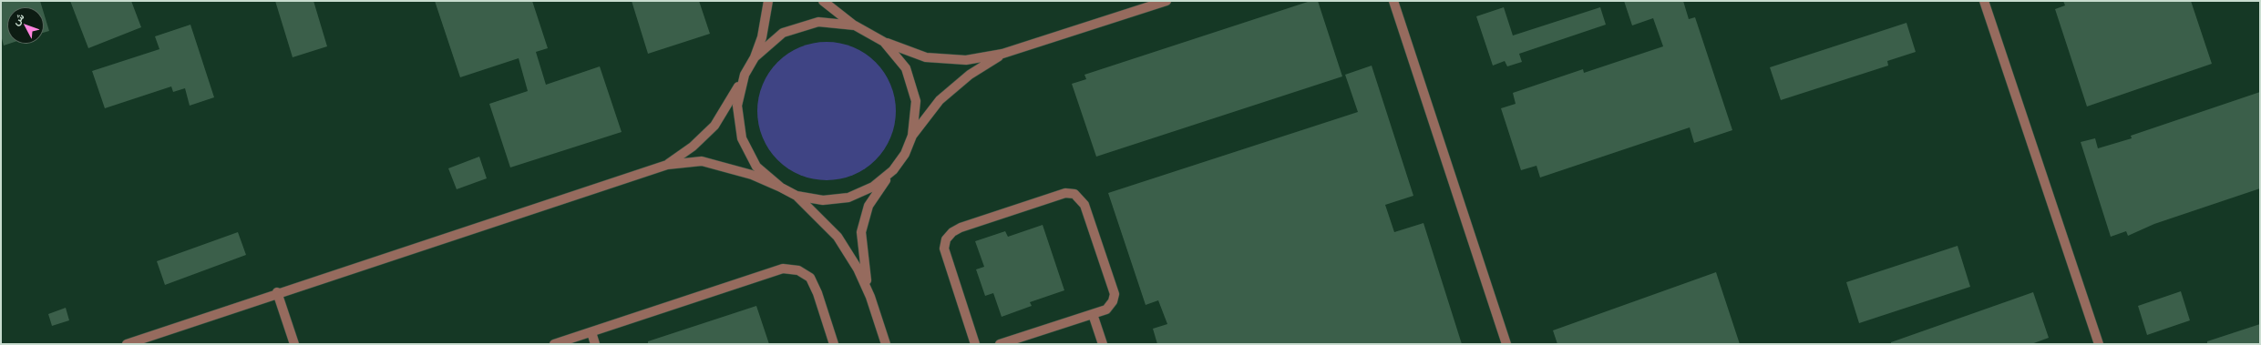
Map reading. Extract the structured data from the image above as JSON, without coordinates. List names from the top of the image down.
{
  "north": "top left"
}
